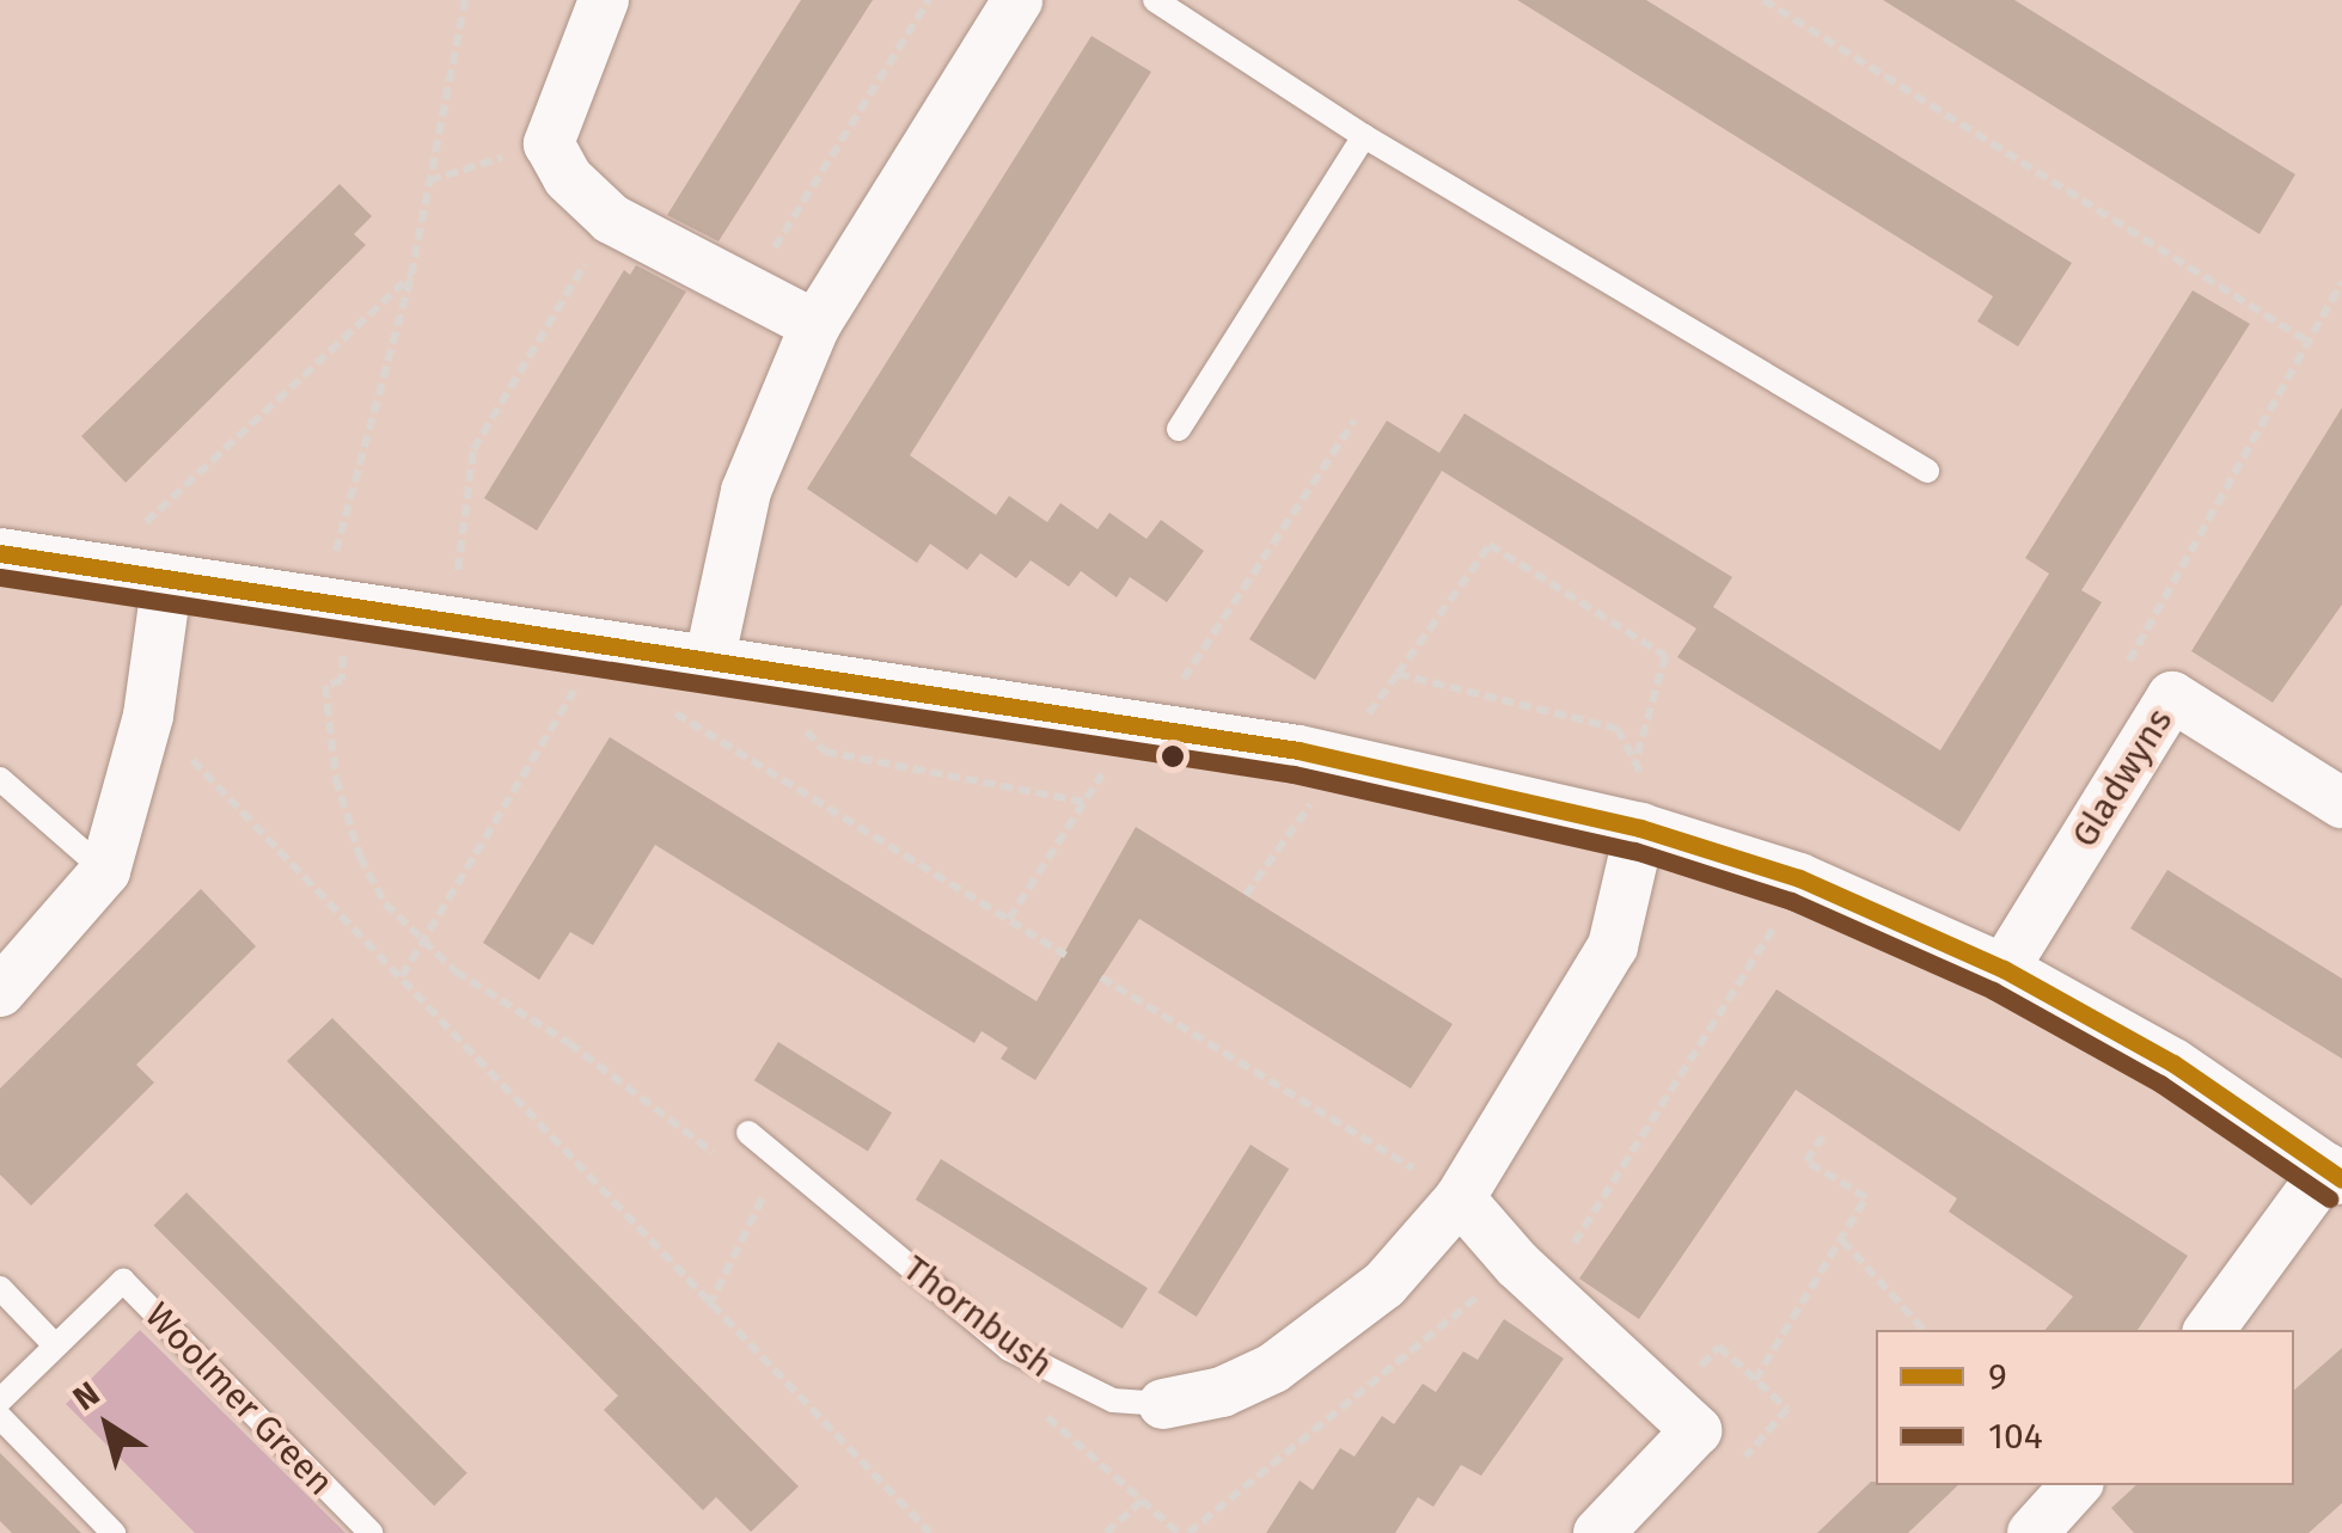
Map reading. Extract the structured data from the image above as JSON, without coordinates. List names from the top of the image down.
{
  "streets": {
    "street": ["Gladwyns", "Thornbush"],
    "lane": ["Woolmer Green"]
  },
  "lines": ["transit line 9", "transit line 104"],
  "legend": ["9", "104"],
  "north": "top left"
}
